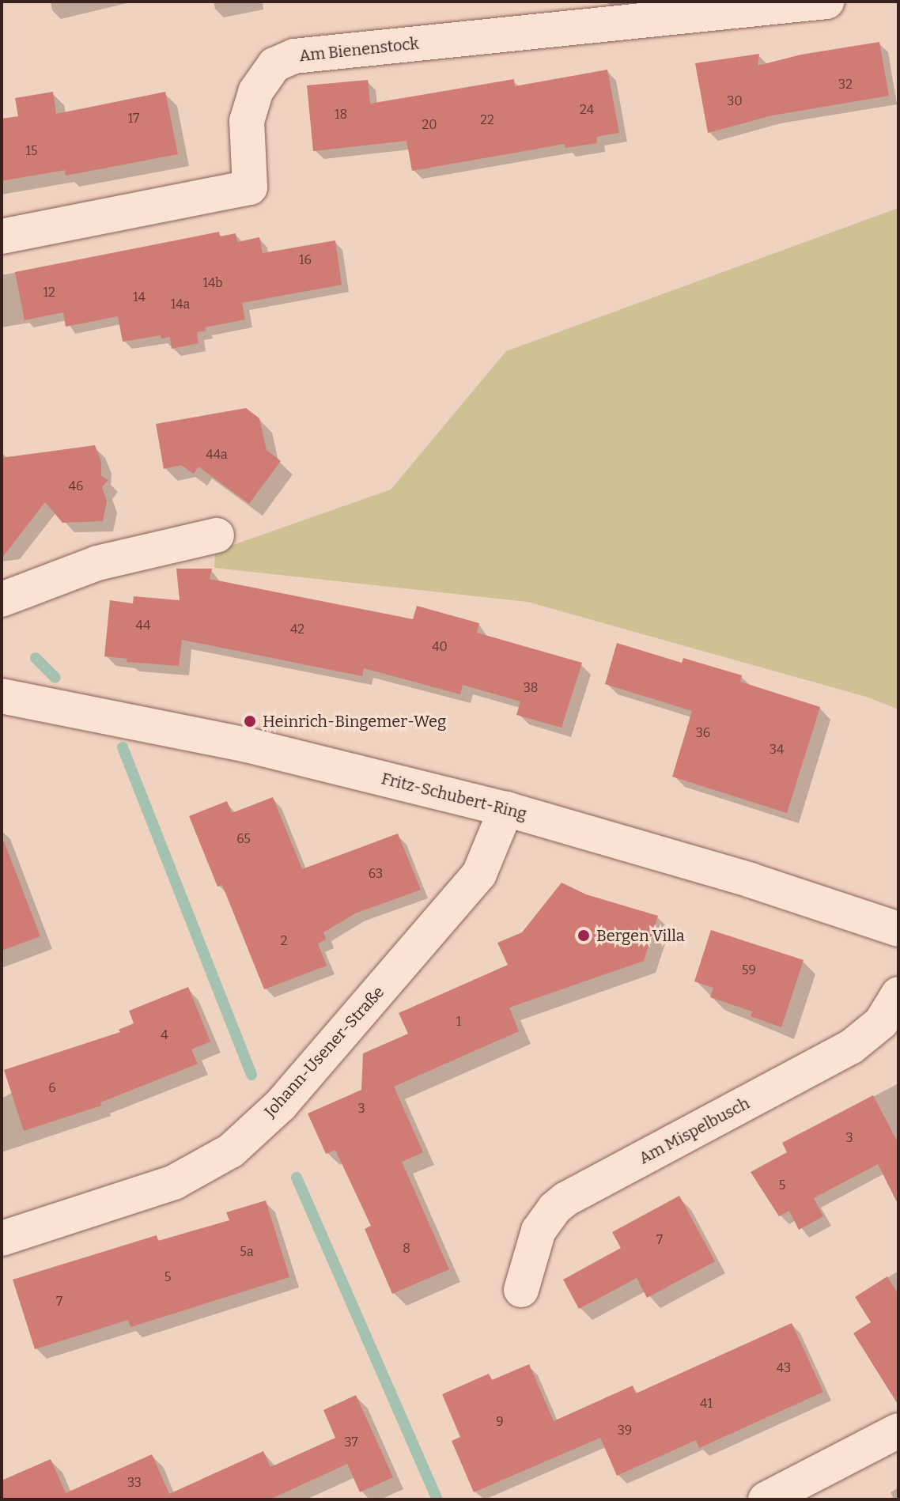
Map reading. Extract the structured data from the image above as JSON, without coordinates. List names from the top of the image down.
{
  "streets": {
    "street": [
      "Am Bienenstock",
      "Fritz-Schubert-Ring",
      "Johann-Usener-Straße",
      "Am Mispelbusch"
    ]
  },
  "crossings": [
    ["Fritz-Schubert-Ring", "Johann-Usener-Straße"]
  ],
  "places": ["Heinrich-Bingemer-Weg", "Bergen Villa"],
  "house_numbers": [
    "32",
    "30",
    "24",
    "18",
    "17",
    "22",
    "20",
    "15",
    "16",
    "14b",
    "12",
    "14",
    "14a",
    "44a",
    "46",
    "44",
    "42",
    "40",
    "38",
    "36",
    "34",
    "65",
    "63",
    "2",
    "59",
    "1",
    "4",
    "6",
    "3",
    "3",
    "5",
    "7",
    "8",
    "5a",
    "5",
    "7",
    "43",
    "41",
    "9",
    "39",
    "37",
    "33"
  ]
}
